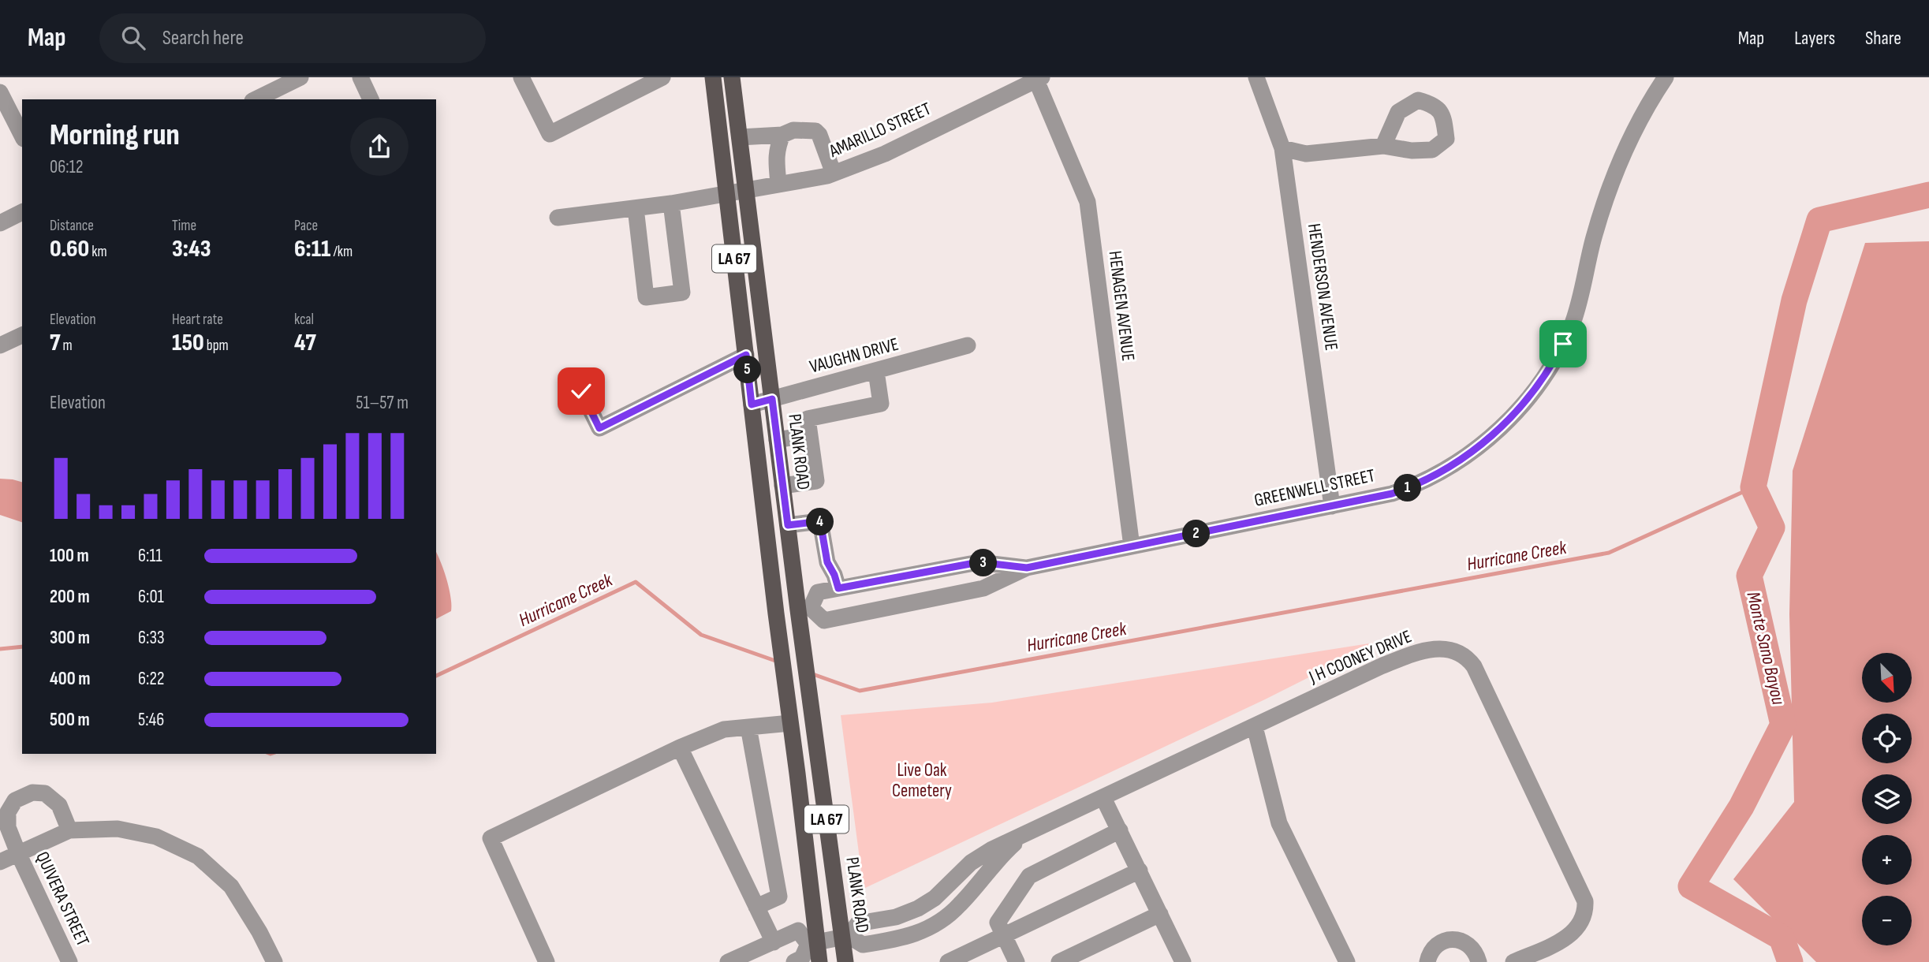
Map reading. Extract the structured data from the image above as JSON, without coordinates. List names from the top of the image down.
{
  "streets": {
    "main road": ["LA 67", "PLANK ROAD"],
    "street": [
      "AMARILLO STREET",
      "HENDERSON AVENUE",
      "HENAGEN AVENUE",
      "VAUGHN DRIVE",
      "GREENWELL STREET",
      "J H COONEY DRIVE",
      "QUIVERA STREET"
    ]
  },
  "crossings": [
    ["AMARILLO STREET", "LA 67"],
    ["AMARILLO STREET", "HENAGEN AVENUE"],
    ["AMARILLO STREET", "PLANK ROAD"],
    ["LA 67", "VAUGHN DRIVE"],
    ["LA 67", "J H COONEY DRIVE"],
    ["HENDERSON AVENUE", "GREENWELL STREET"],
    ["HENAGEN AVENUE", "GREENWELL STREET"],
    ["VAUGHN DRIVE", "PLANK ROAD"],
    ["PLANK ROAD", "GREENWELL STREET"],
    ["PLANK ROAD", "J H COONEY DRIVE"]
  ],
  "water": ["Hurricane Creek", "Monte Sano Bayou"],
  "parks": ["Live Oak Cemetery"],
  "north": "bottom right",
  "page": {
    "header": "Map",
    "search": "Search here",
    "nav": ["Map", "Layers", "Share"],
    "heading": ["Morning run", "06:12"],
    "stats": [
      ["Distance", "0.60 km"],
      ["Time", "3:43"],
      ["Pace", "6:11 /km"],
      ["Elevation", "7 m"],
      ["Heart rate", "150 bpm"],
      ["kcal", "47"]
    ],
    "pins": [
      "5",
      "1",
      "4",
      "2",
      "3"
    ],
    "chart": ["Elevation", "51–57 m"],
    "list": [
      {
        "name": "100 m",
        "note": "6:11"
      },
      {
        "name": "200 m",
        "note": "6:01"
      },
      {
        "name": "300 m",
        "note": "6:33"
      },
      {
        "name": "400 m",
        "note": "6:22"
      },
      {
        "name": "500 m",
        "note": "5:46"
      }
    ],
    "map_buttons": ["+", "−"]
  }
}
